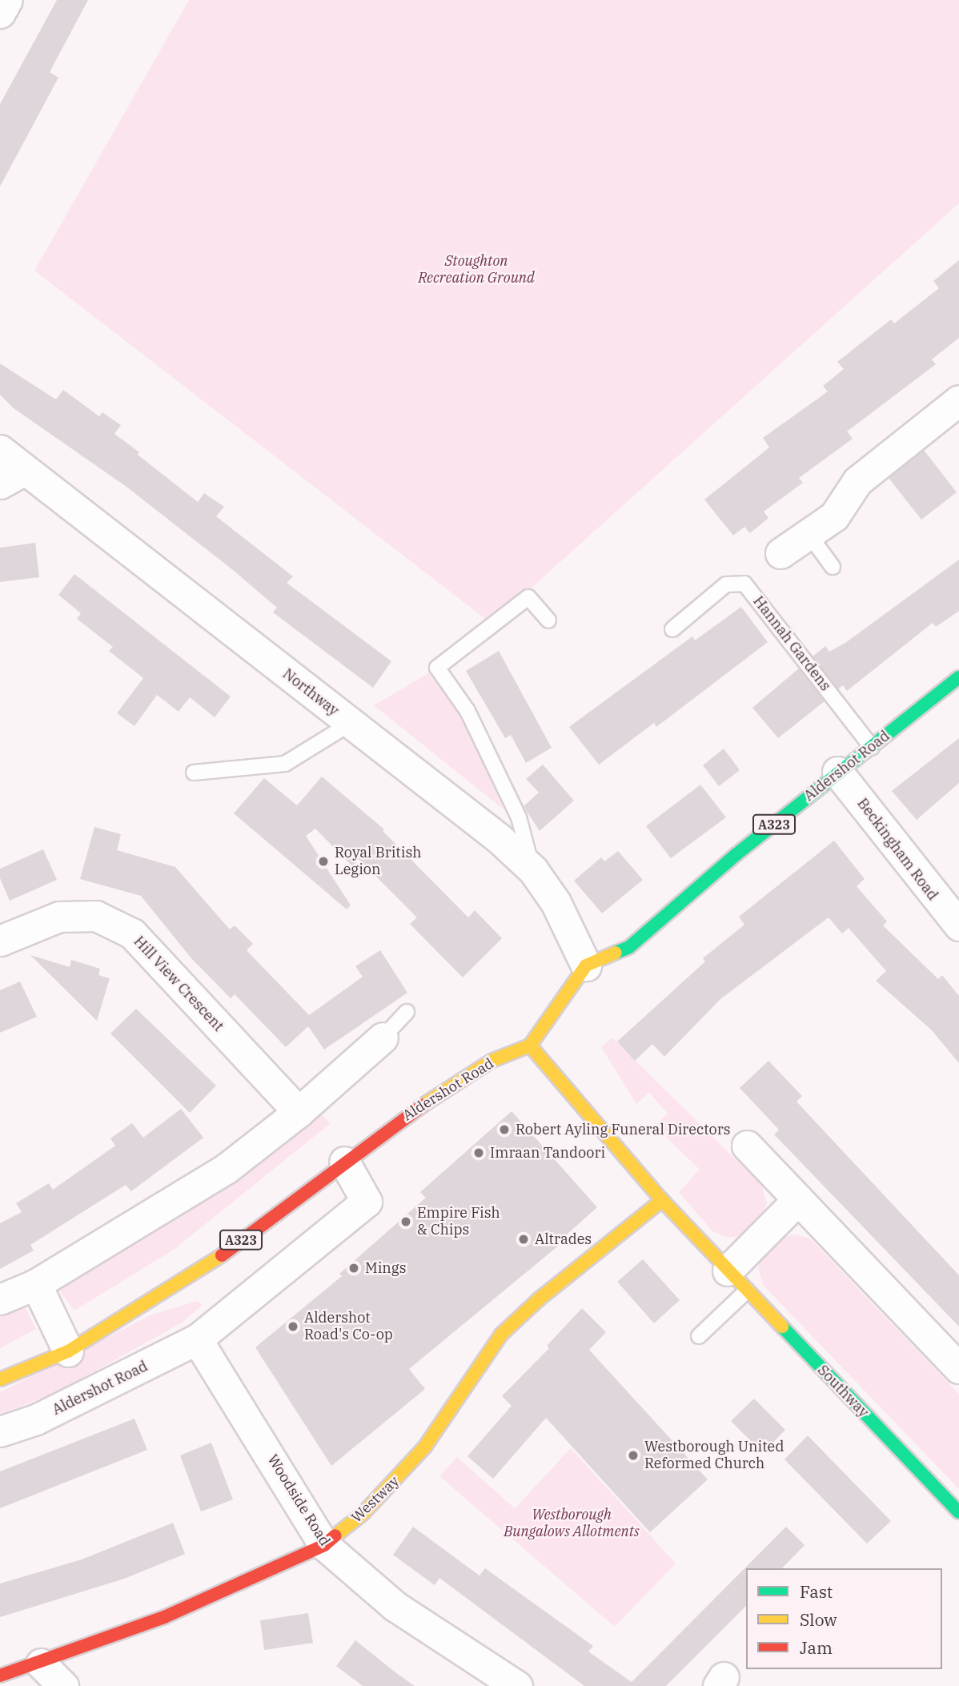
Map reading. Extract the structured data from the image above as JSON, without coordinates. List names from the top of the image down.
{
  "streets": {
    "street": [
      "Northway",
      "Aldershot Road",
      "A323",
      "Beckingham Road",
      "Hill View Crescent",
      "Southway",
      "Westway",
      "Woodside Road"
    ],
    "lane": ["Hannah Gardens"]
  },
  "crossings": [
    ["Hannah Gardens", "Aldershot Road"],
    ["Northway", "Aldershot Road"],
    ["Aldershot Road", "Beckingham Road"],
    ["Aldershot Road", "Southway"],
    ["Aldershot Road", "Woodside Road"],
    ["Southway", "Westway"],
    ["Westway", "Woodside Road"]
  ],
  "parks": ["Stoughton Recreation Ground", "Westborough Bungalows Allotments"],
  "places": [
    "Royal British Legion",
    "Robert Ayling Funeral Directors",
    "Imraan Tandoori",
    "Empire Fish & Chips",
    "Altrades",
    "Mings",
    "Aldershot Road's Co-op",
    "Westborough United Reformed Church"
  ],
  "legend": ["Fast", "Slow", "Jam"]
}
